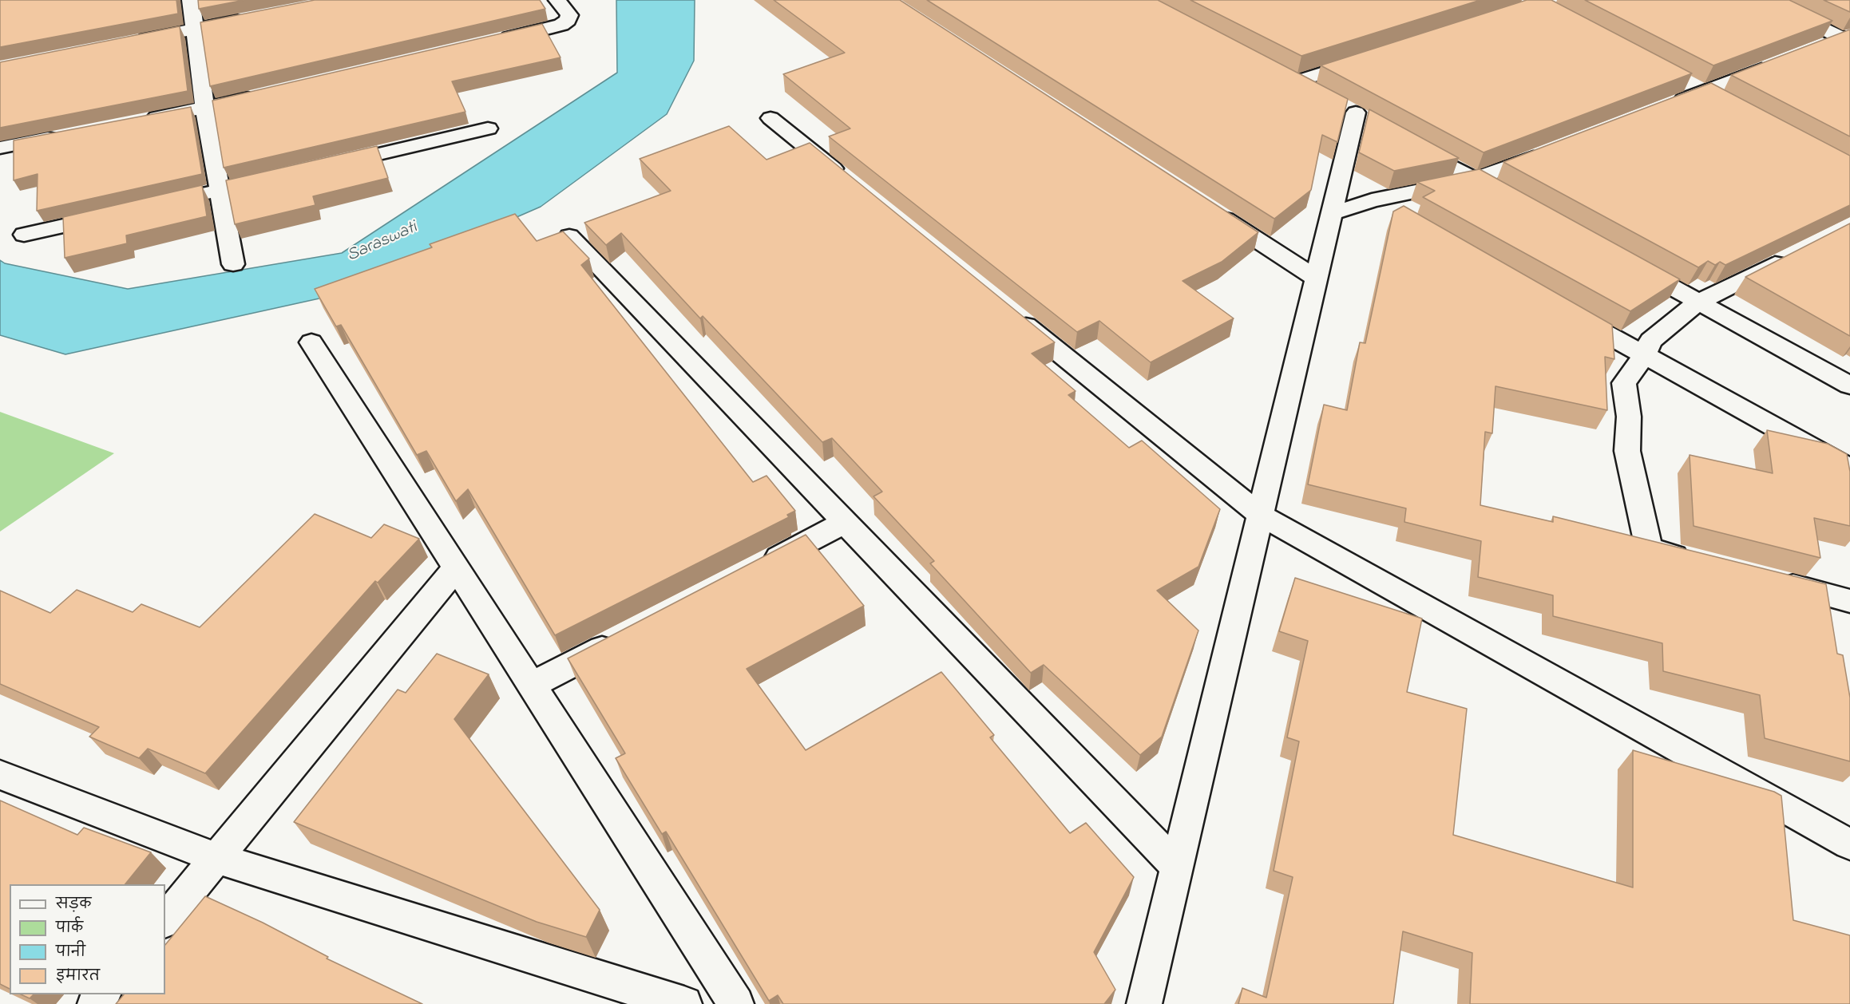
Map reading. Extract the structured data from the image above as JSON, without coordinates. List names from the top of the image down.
{
  "water": ["Saraswati"],
  "legend": [
    "सड़क",
    "पार्क",
    "पानी",
    "इमारत"
  ]
}
